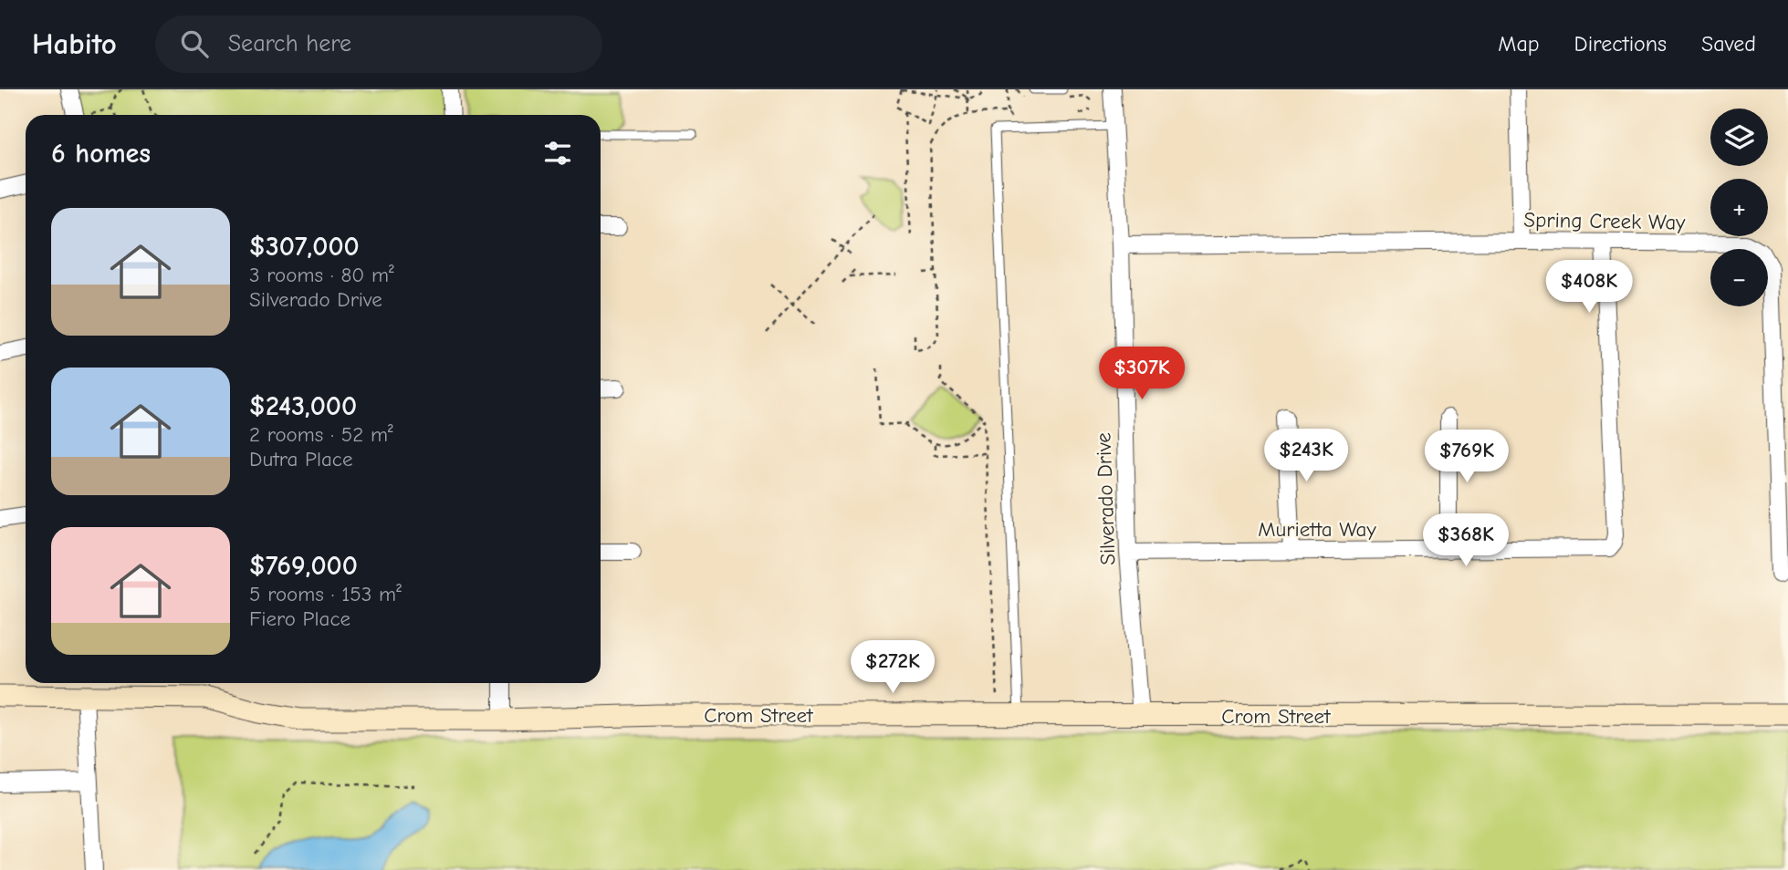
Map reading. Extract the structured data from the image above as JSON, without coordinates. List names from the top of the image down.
{
  "streets": {
    "street": [
      "Spring Creek Way",
      "Silverado Drive",
      "Murietta Way",
      "Crom Street"
    ]
  },
  "crossings": [
    ["Spring Creek Way", "Silverado Drive"],
    ["Spring Creek Way", "Murietta Way"],
    ["Silverado Drive", "Murietta Way"],
    ["Silverado Drive", "Crom Street"]
  ],
  "page": {
    "header": "Habito",
    "search": "Search here",
    "nav": ["Map", "Directions", "Saved"],
    "map_buttons": ["+", "−"],
    "heading": "6 homes",
    "list": [
      {
        "name": "$307,000",
        "note": "3 rooms · 80 m² · Silverado Drive"
      },
      {
        "name": "$243,000",
        "note": "2 rooms · 52 m² · Dutra Place"
      },
      {
        "name": "$769,000",
        "note": "5 rooms · 153 m² · Fiero Place"
      }
    ],
    "price": [
      "$408K",
      "$307K",
      "$243K",
      "$769K",
      "$368K",
      "$272K"
    ]
  }
}
